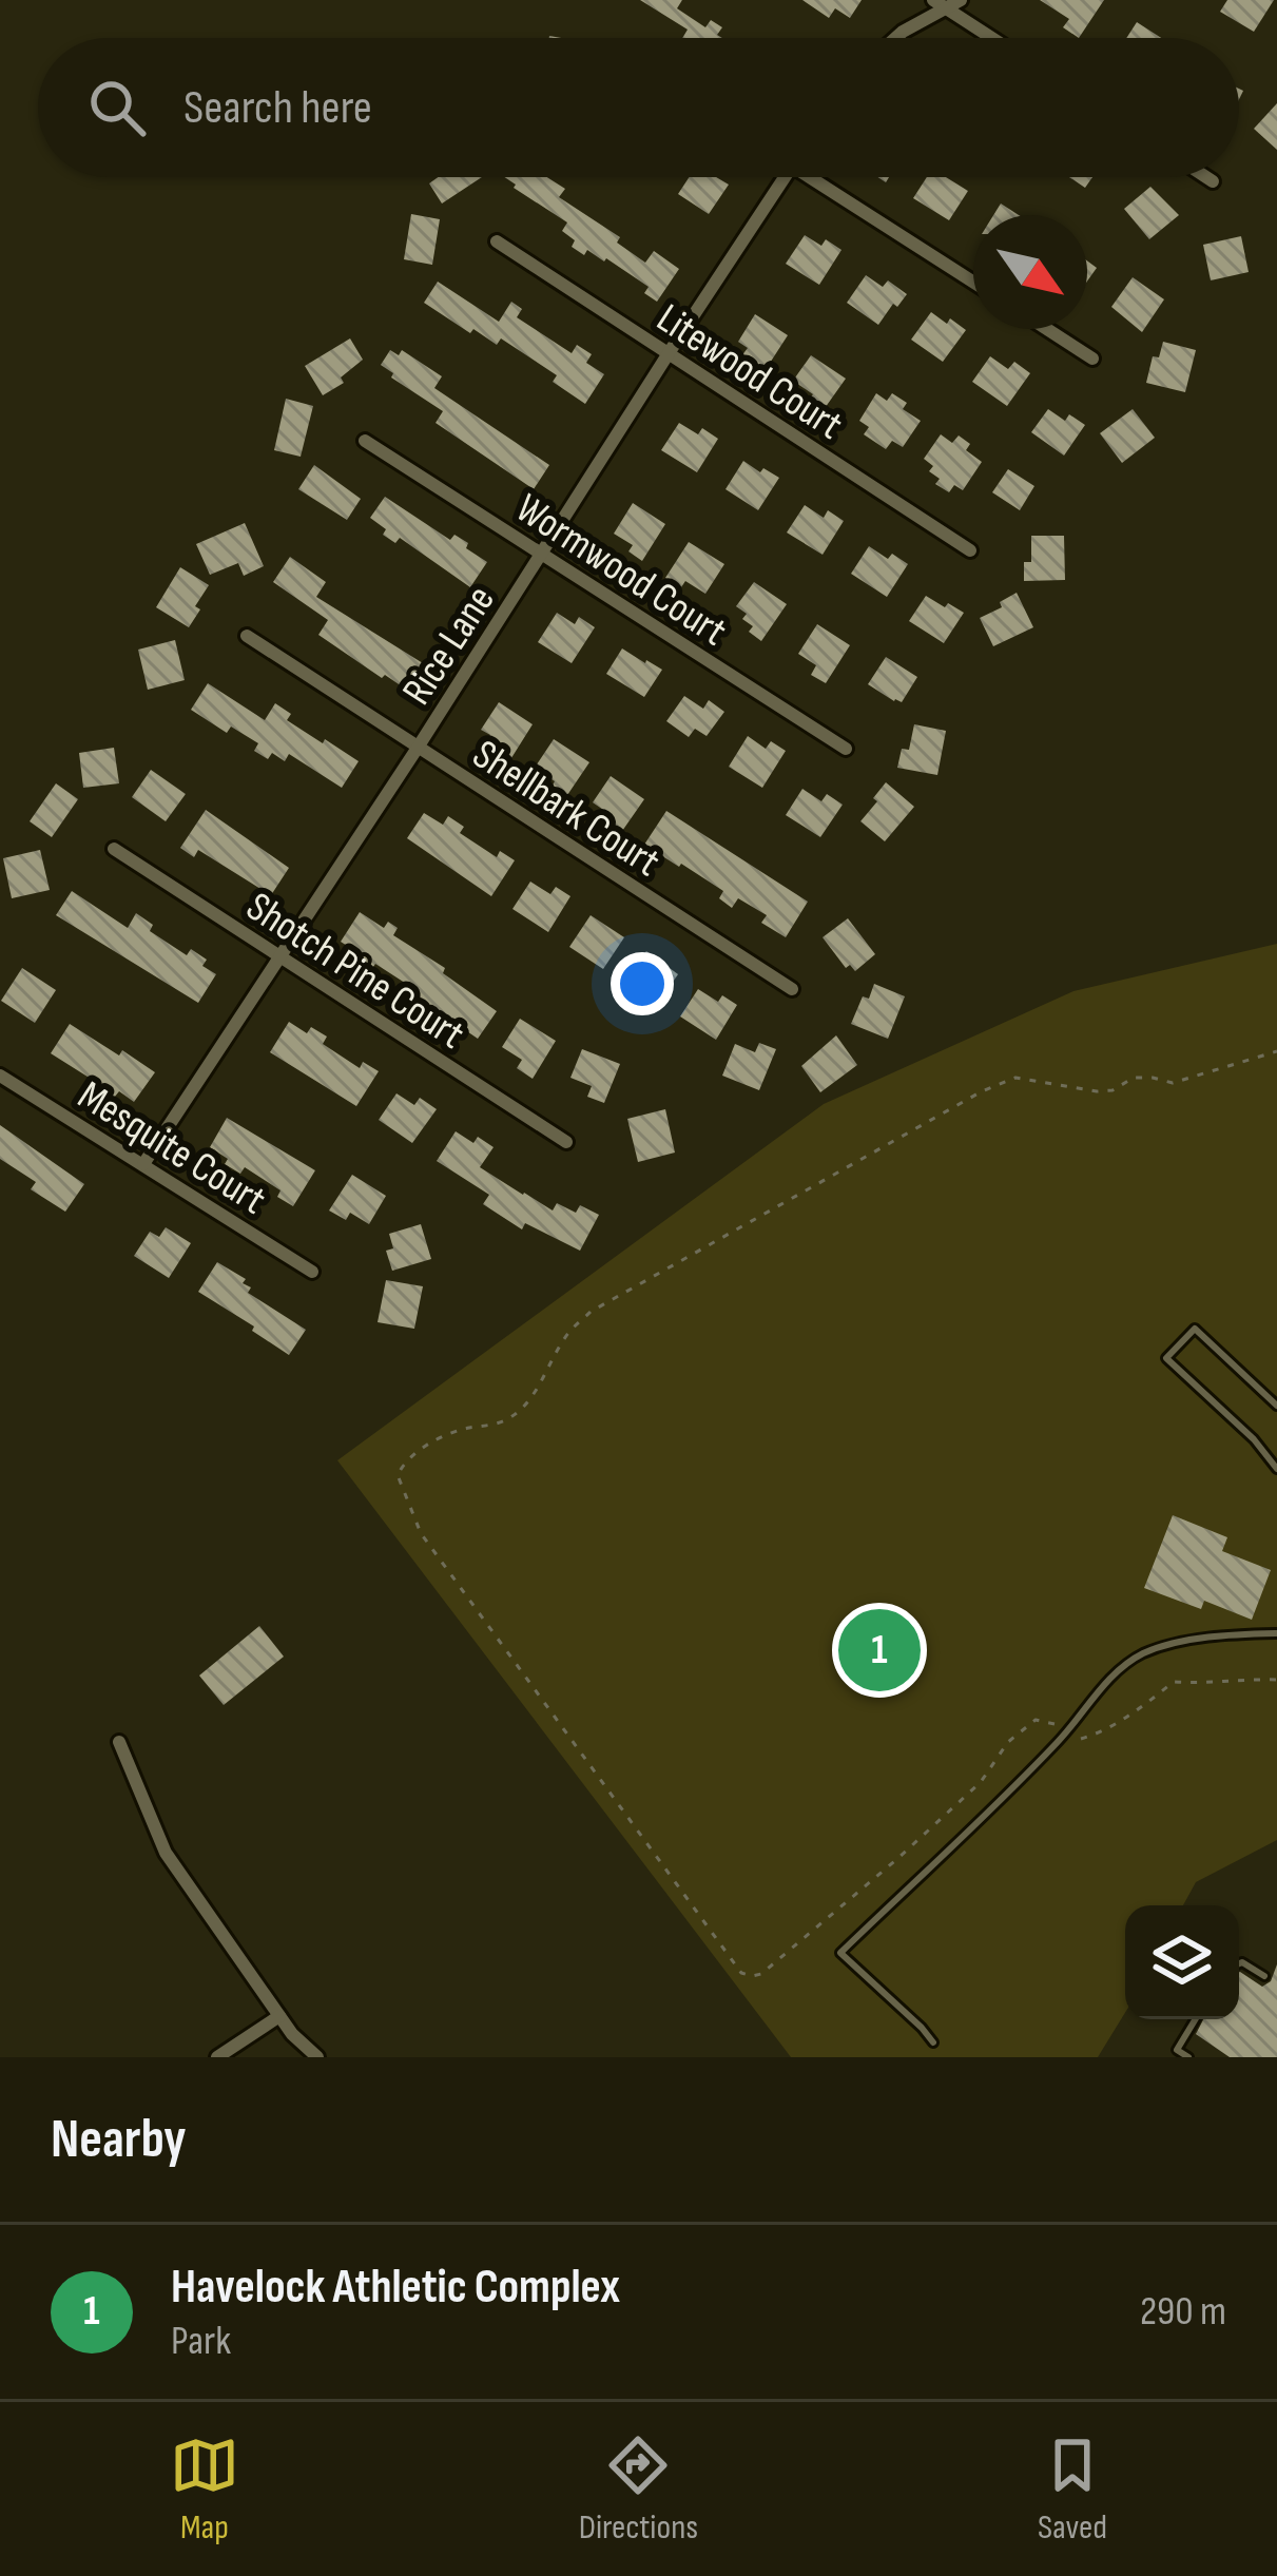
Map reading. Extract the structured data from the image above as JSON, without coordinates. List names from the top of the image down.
{
  "streets": {
    "street": [
      "Litewood Court",
      "Wormwood Court",
      "Rice Lane",
      "Shellbark Court",
      "Shotch Pine Court",
      "Mesquite Court"
    ]
  },
  "crossings": [
    ["Litewood Court", "Rice Lane"],
    ["Wormwood Court", "Rice Lane"],
    ["Rice Lane", "Shellbark Court"],
    ["Rice Lane", "Shotch Pine Court"],
    ["Rice Lane", "Mesquite Court"]
  ],
  "north": "bottom right",
  "page": {
    "search": "Search here",
    "pins": "1",
    "heading": "Nearby",
    "list": [
      {
        "mark": "1",
        "name": "Havelock Athletic Complex",
        "note": "Park",
        "value": "290 m"
      }
    ],
    "nav": ["Map", "Directions", "Saved"]
  }
}
